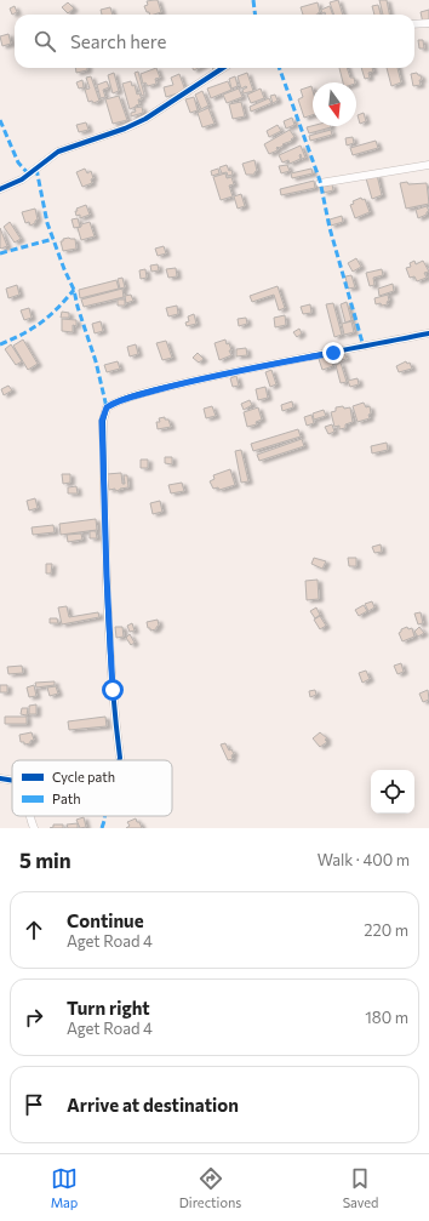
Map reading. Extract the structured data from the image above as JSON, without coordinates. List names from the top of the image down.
{
  "legend": ["Cycle path", "Path"],
  "north": "bottom",
  "page": {
    "search": "Search here",
    "heading": ["5 min", "Walk · 400 m"],
    "list": [
      ["Continue", "Aget Road 4", "220 m"],
      ["Turn right", "Aget Road 4", "180 m"],
      "Arrive at destination"
    ],
    "nav": ["Map", "Directions", "Saved"]
  }
}
